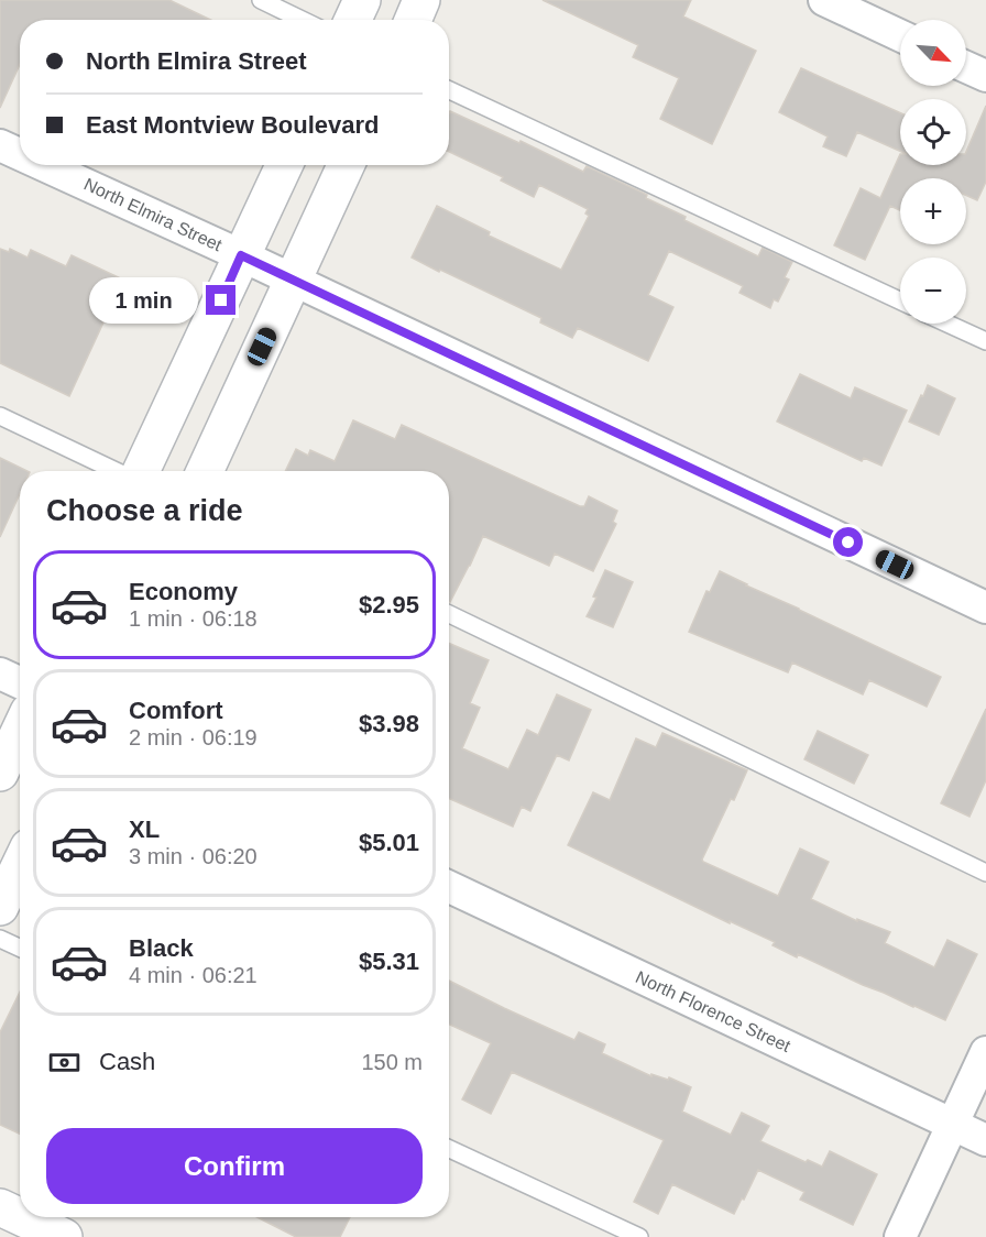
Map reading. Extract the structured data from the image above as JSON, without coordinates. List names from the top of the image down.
{
  "streets": {
    "street": ["North Elmira Street", "North Florence Street"]
  },
  "north": "bottom right",
  "page": {
    "map_buttons": ["+", "−"],
    "banner": ["North Elmira Street", "East Montview Boulevard"],
    "bubble": "1 min",
    "heading": "Choose a ride",
    "list": [
      {
        "name": "Economy",
        "note": "1 min · 06:18",
        "value": "$2.95"
      },
      {
        "name": "Comfort",
        "note": "2 min · 06:19",
        "value": "$3.98"
      },
      {
        "name": "XL",
        "note": "3 min · 06:20",
        "value": "$5.01"
      },
      {
        "name": "Black",
        "note": "4 min · 06:21",
        "value": "$5.31"
      }
    ],
    "pay": ["Cash", "150 m"],
    "buttons": "Confirm"
  }
}
